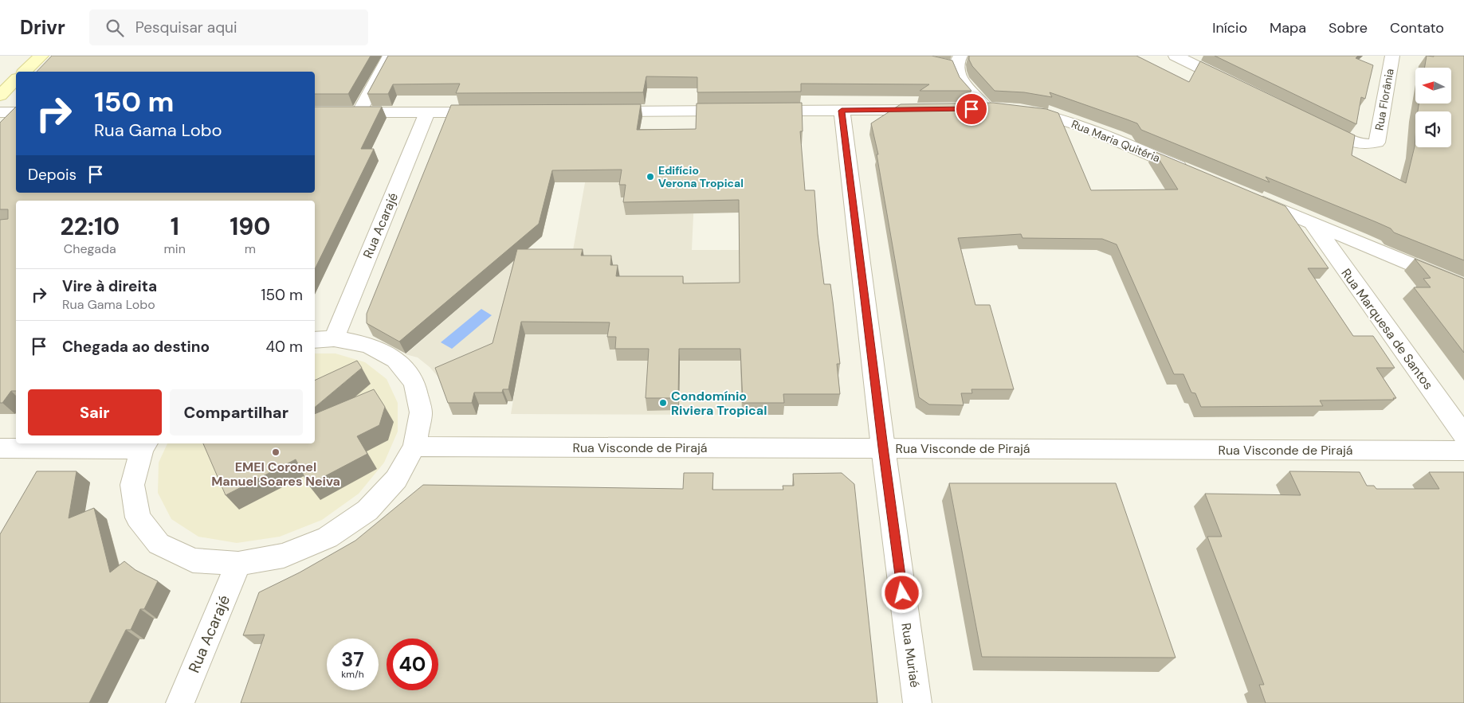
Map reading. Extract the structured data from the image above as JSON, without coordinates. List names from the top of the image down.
{
  "streets": {
    "street": [
      "Rua Florânia",
      "Rua Maria Quitéria",
      "Rua Acarajé",
      "Rua Marquesa de Santos",
      "Rua Visconde de Pirajá",
      "Rua Muriaé"
    ]
  },
  "crossings": [
    ["Rua Visconde de Pirajá", "Rua Muriaé"]
  ],
  "places": ["Edifício Verona Tropical", "Condomínio Riviera Tropical", "EMEI Coronel Manuel Soares Neiva"],
  "north": "left",
  "page": {
    "header": "Drivr",
    "search": "Pesquisar aqui",
    "nav": [
      "Início",
      "Mapa",
      "Sobre",
      "Contato"
    ],
    "turn": ["150 m", "Rua Gama Lobo"],
    "then": "Depois",
    "eta": [
      "22:10",
      "Chegada",
      "1",
      "min",
      "190",
      "m"
    ],
    "list": [
      {
        "name": "Vire à direita",
        "note": "Rua Gama Lobo",
        "value": "150 m"
      },
      {
        "name": "Chegada ao destino",
        "value": "40 m"
      }
    ],
    "buttons": ["Sair", "Compartilhar"],
    "speed": "37 km/h",
    "limit": "40"
  }
}
